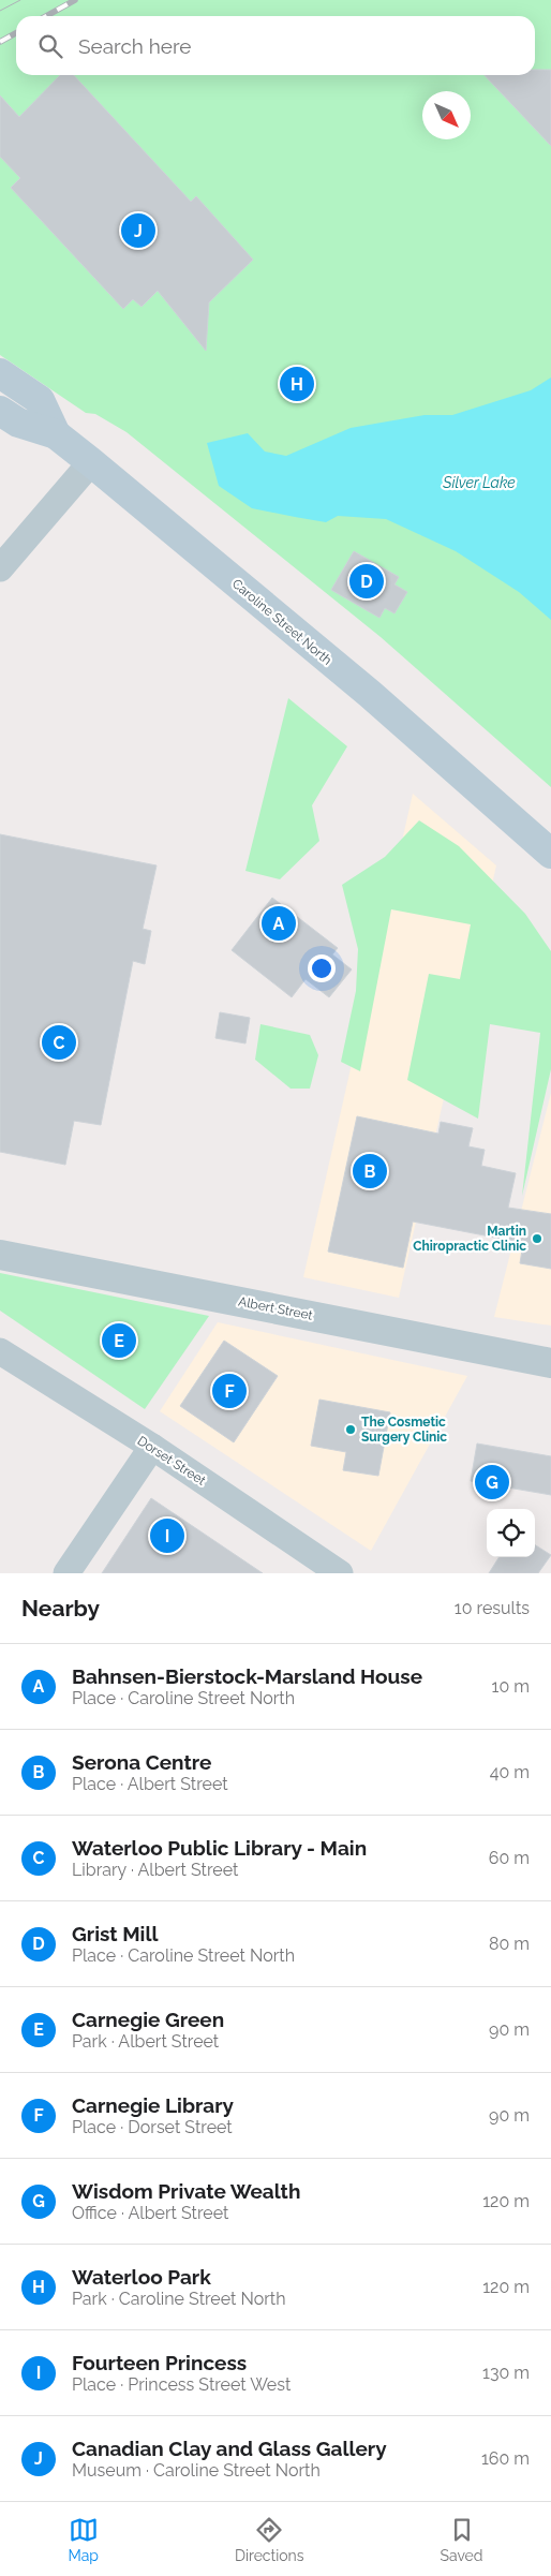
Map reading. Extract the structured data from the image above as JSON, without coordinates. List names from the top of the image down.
{
  "streets": {
    "main road": ["Caroline Street North"],
    "street": ["Albert Street", "Dorset Street"]
  },
  "water": ["Silver Lake"],
  "places": ["Martin Chiropractic Clinic", "The Cosmetic Surgery Clinic"],
  "north": "bottom right",
  "page": {
    "search": "Search here",
    "pins": [
      "J",
      "H",
      "D",
      "A",
      "C",
      "B",
      "E",
      "F",
      "G",
      "I"
    ],
    "heading": ["Nearby", "10 results"],
    "list": [
      {
        "mark": "A",
        "name": "Bahnsen-Bierstock-Marsland House",
        "note": "Place · Caroline Street North",
        "value": "10 m"
      },
      {
        "mark": "B",
        "name": "Serona Centre",
        "note": "Place · Albert Street",
        "value": "40 m"
      },
      {
        "mark": "C",
        "name": "Waterloo Public Library - Main",
        "note": "Library · Albert Street",
        "value": "60 m"
      },
      {
        "mark": "D",
        "name": "Grist Mill",
        "note": "Place · Caroline Street North",
        "value": "80 m"
      },
      {
        "mark": "E",
        "name": "Carnegie Green",
        "note": "Park · Albert Street",
        "value": "90 m"
      },
      {
        "mark": "F",
        "name": "Carnegie Library",
        "note": "Place · Dorset Street",
        "value": "90 m"
      },
      {
        "mark": "G",
        "name": "Wisdom Private Wealth",
        "note": "Office · Albert Street",
        "value": "120 m"
      },
      {
        "mark": "H",
        "name": "Waterloo Park",
        "note": "Park · Caroline Street North",
        "value": "120 m"
      },
      {
        "mark": "I",
        "name": "Fourteen Princess",
        "note": "Place · Princess Street West",
        "value": "130 m"
      },
      {
        "mark": "J",
        "name": "Canadian Clay and Glass Gallery",
        "note": "Museum · Caroline Street North",
        "value": "160 m"
      }
    ],
    "nav": ["Map", "Directions", "Saved"]
  }
}
